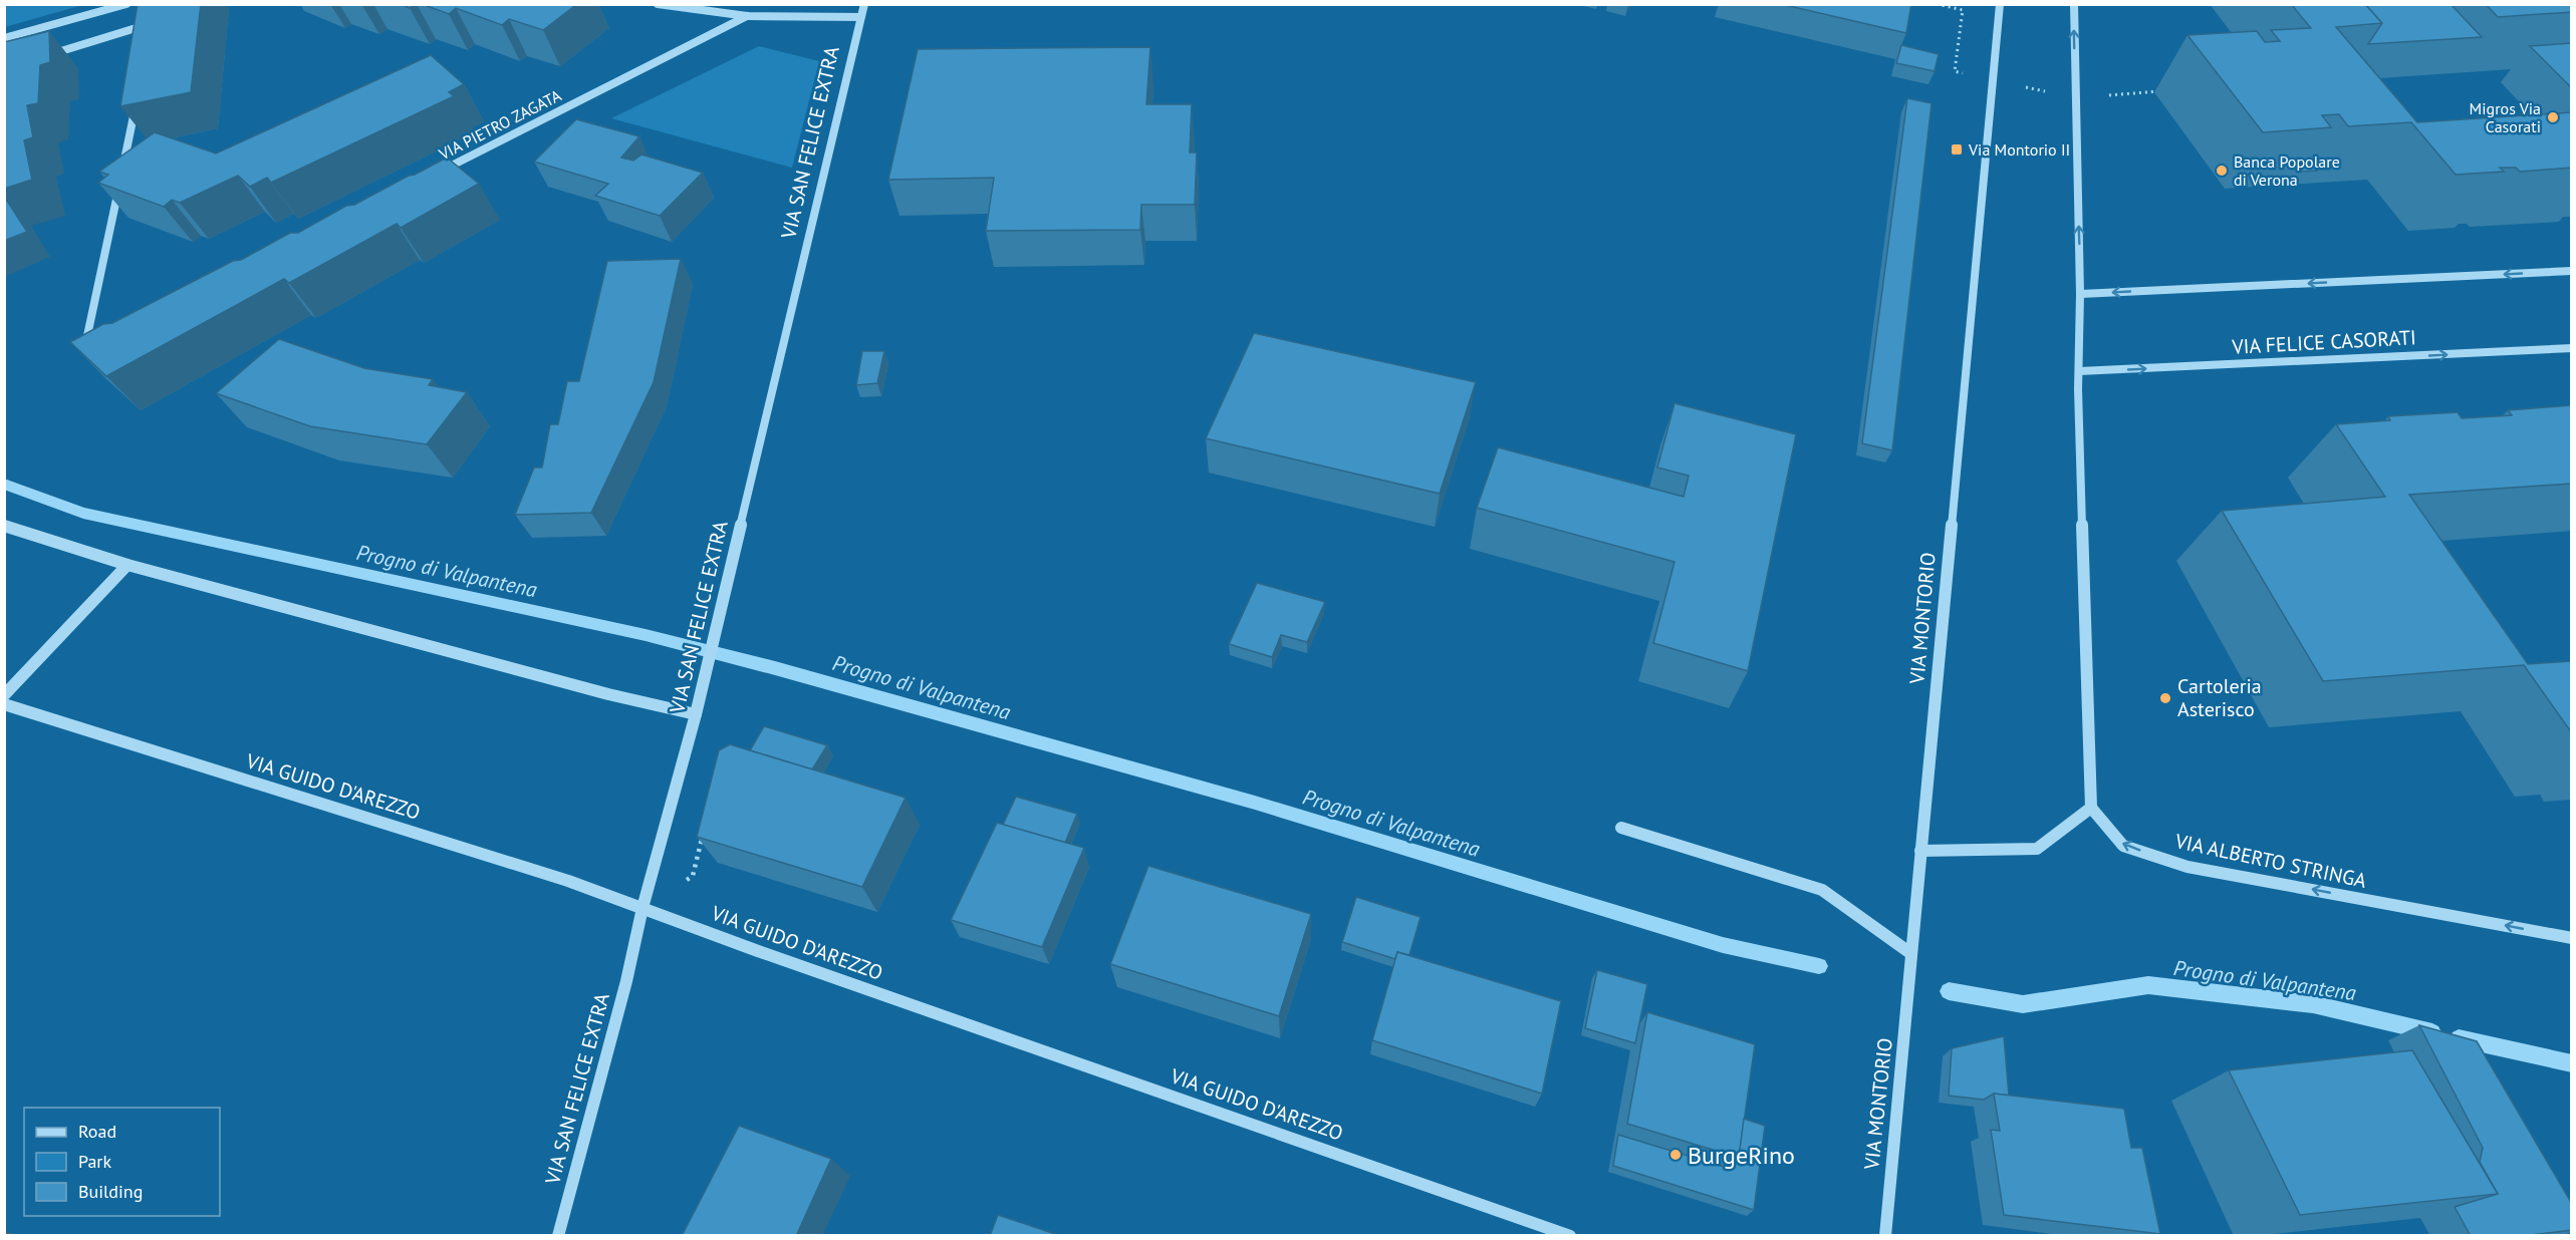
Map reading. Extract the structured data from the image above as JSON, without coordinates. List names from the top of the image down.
{
  "streets": {
    "street": [
      "VIA PIETRO ZAGATA",
      "VIA SAN FELICE EXTRA",
      "VIA FELICE CASORATI",
      "VIA MONTORIO",
      "VIA GUIDO D'AREZZO",
      "VIA ALBERTO STRINGA"
    ]
  },
  "crossings": [
    ["VIA PIETRO ZAGATA", "VIA SAN FELICE EXTRA"],
    ["VIA SAN FELICE EXTRA", "VIA GUIDO D'AREZZO"]
  ],
  "one_way": ["VIA ALBERTO STRINGA"],
  "water": ["Progno di Valpantena"],
  "places": {
    "other": [
      "Migros Via Casorati",
      "Banca Popolare di Verona",
      "Cartoleria Asterisco",
      "BurgeRino"
    ],
    "transit": ["Via Montorio II"]
  },
  "legend": ["Road", "Park", "Building"]
}
